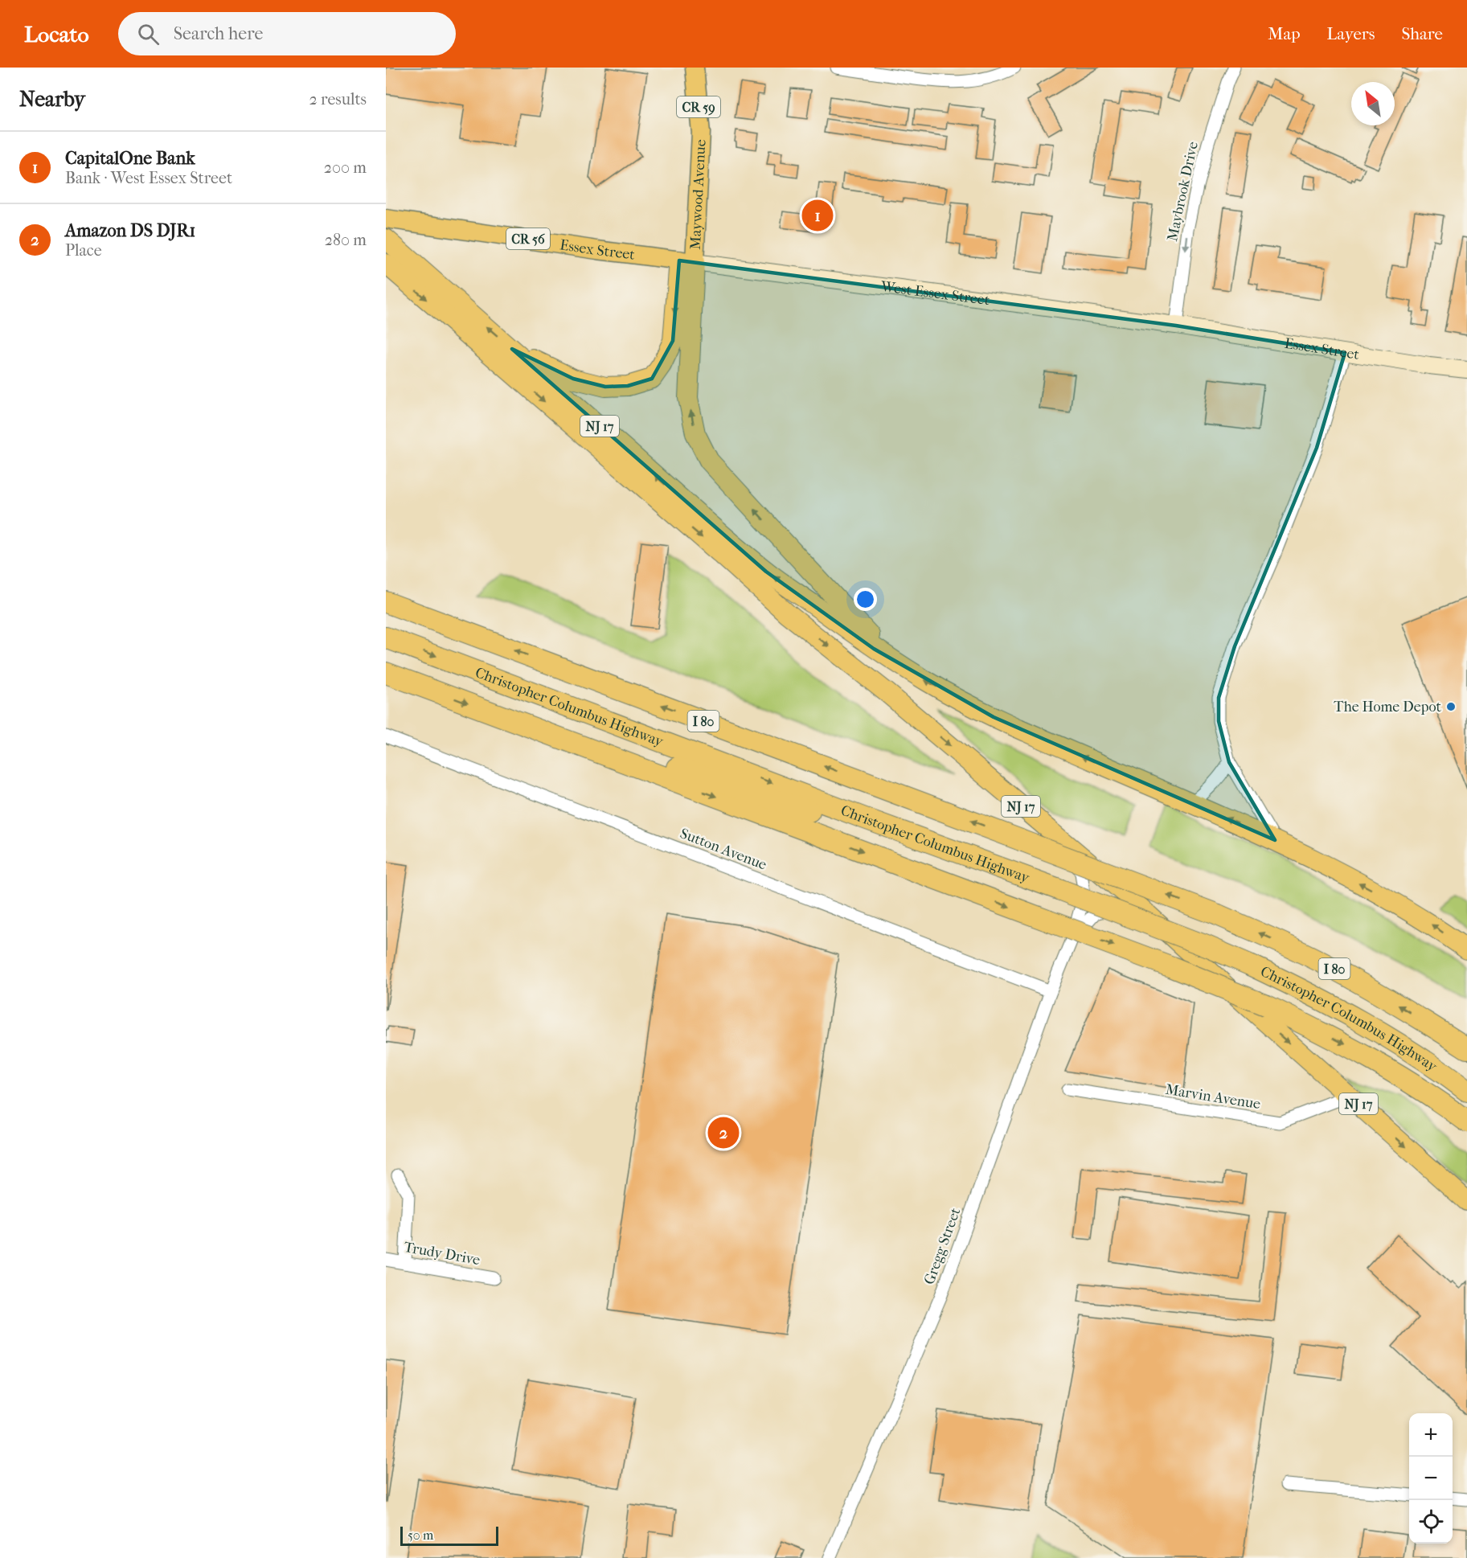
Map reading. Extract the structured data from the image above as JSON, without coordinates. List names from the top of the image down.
{
  "streets": {
    "highway": ["NJ 17", "Christopher Columbus Highway", "I 80"],
    "main road": [
      "CR 59",
      "Maywood Avenue",
      "CR 56",
      "Essex Street",
      "West Essex Street"
    ],
    "street": [
      "Maybrook Drive",
      "Sutton Avenue",
      "Marvin Avenue",
      "Gregg Street",
      "Trudy Drive"
    ]
  },
  "crossings": [
    ["Maybrook Drive", "Essex Street"],
    ["Maybrook Drive", "West Essex Street"],
    ["Maywood Avenue", "Essex Street"],
    ["Maywood Avenue", "West Essex Street"],
    ["Essex Street", "West Essex Street"],
    ["NJ 17", "Marvin Avenue"],
    ["NJ 17", "Gregg Street"],
    ["Sutton Avenue", "Gregg Street"]
  ],
  "one_way": ["Maybrook Drive"],
  "places": ["The Home Depot"],
  "scale_bar": "50 m",
  "north": "top left",
  "page": {
    "header": "Locato",
    "search": "Search here",
    "nav": ["Map", "Layers", "Share"],
    "heading": ["Nearby", "2 results"],
    "list": [
      {
        "mark": "1",
        "name": "CapitalOne Bank",
        "note": "Bank · West Essex Street",
        "value": "200 m"
      },
      {
        "mark": "2",
        "name": "Amazon DS DJR1",
        "note": "Place",
        "value": "280 m"
      }
    ],
    "pins": ["1", "2"],
    "map_buttons": ["+", "−"],
    "scale": "50 m"
  }
}
